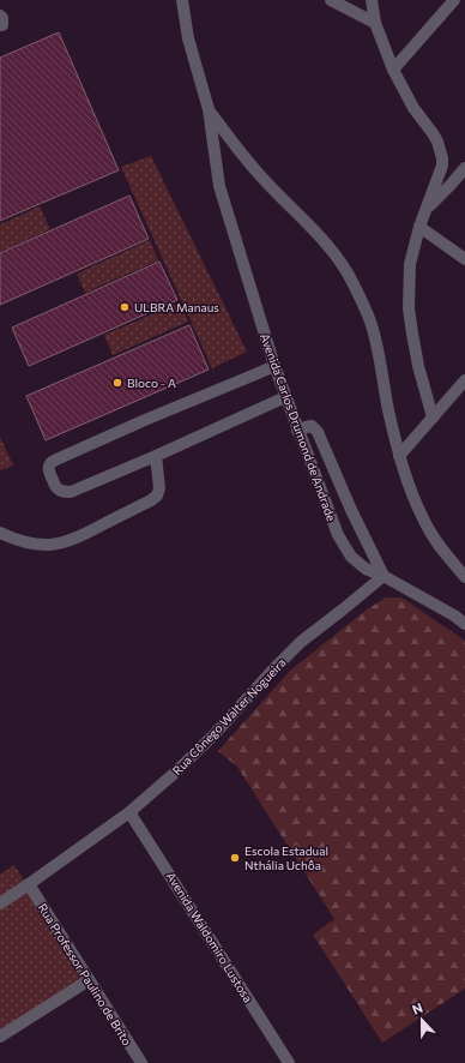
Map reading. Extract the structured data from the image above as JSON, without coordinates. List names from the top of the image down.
{
  "streets": {
    "street": [
      "Avenida Carlos Drumond de Andrade",
      "Rua Cônego Walter Nogueira",
      "Avenida Waldomiro Lustosa",
      "Rua Professor Paulino de Brito"
    ]
  },
  "crossings": [
    ["Avenida Carlos Drumond de Andrade", "Rua Cônego Walter Nogueira"],
    ["Rua Cônego Walter Nogueira", "Avenida Waldomiro Lustosa"],
    ["Rua Cônego Walter Nogueira", "Rua Professor Paulino de Brito"]
  ],
  "places": ["ULBRA Manaus", "Bloco - A", "Escola Estadual Nthália Uchôa"],
  "north": "top"
}
